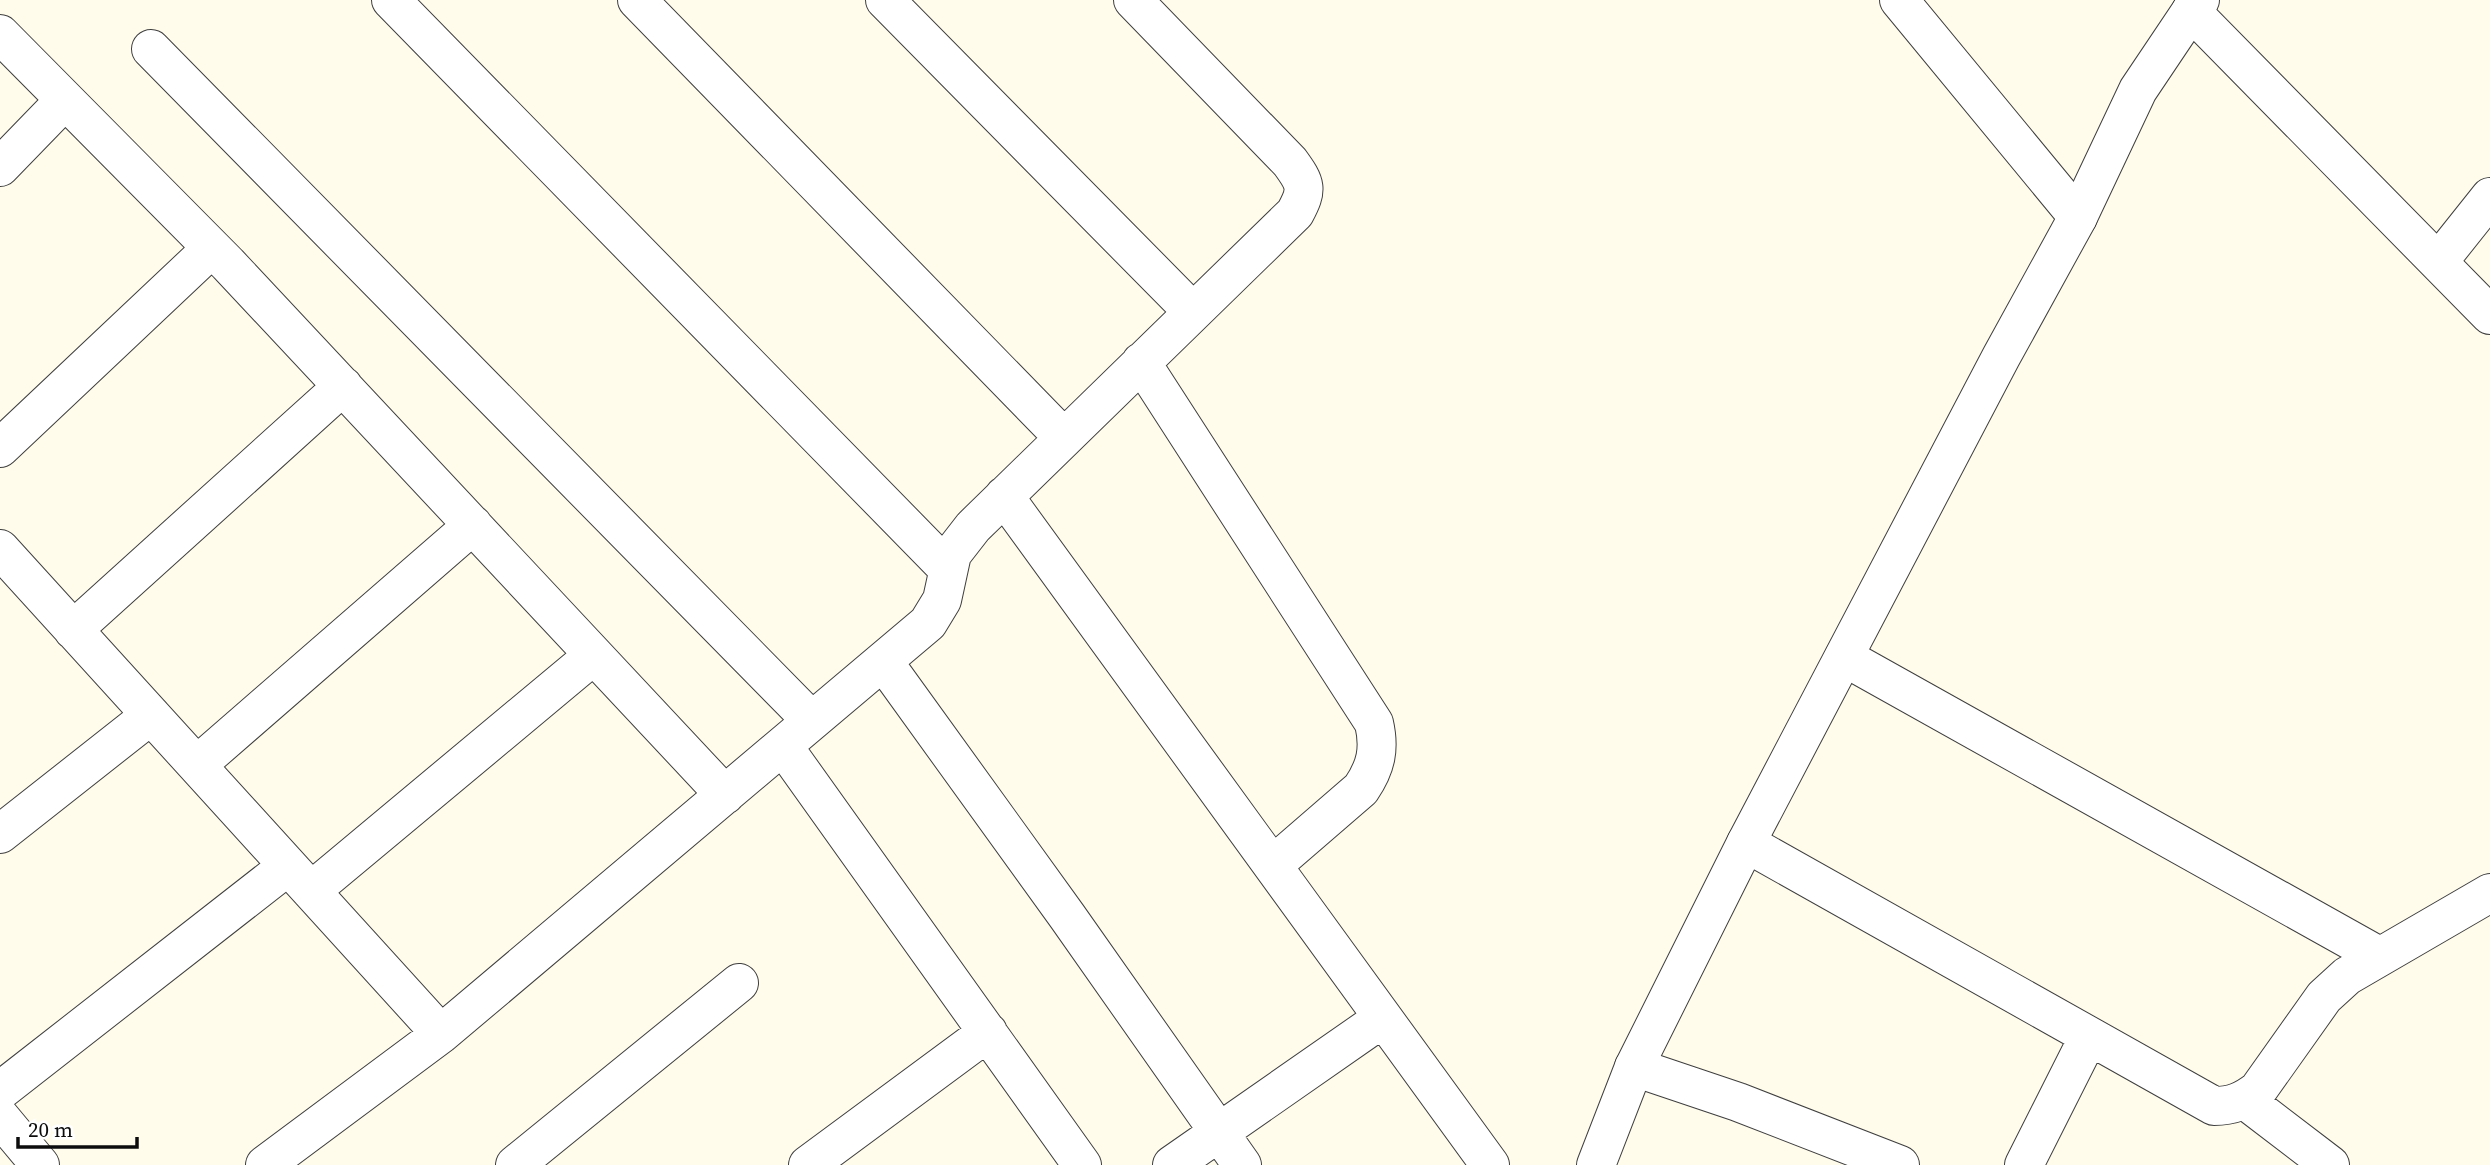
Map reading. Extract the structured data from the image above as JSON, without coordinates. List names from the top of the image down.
{
  "scale_bar": "20 m"
}
